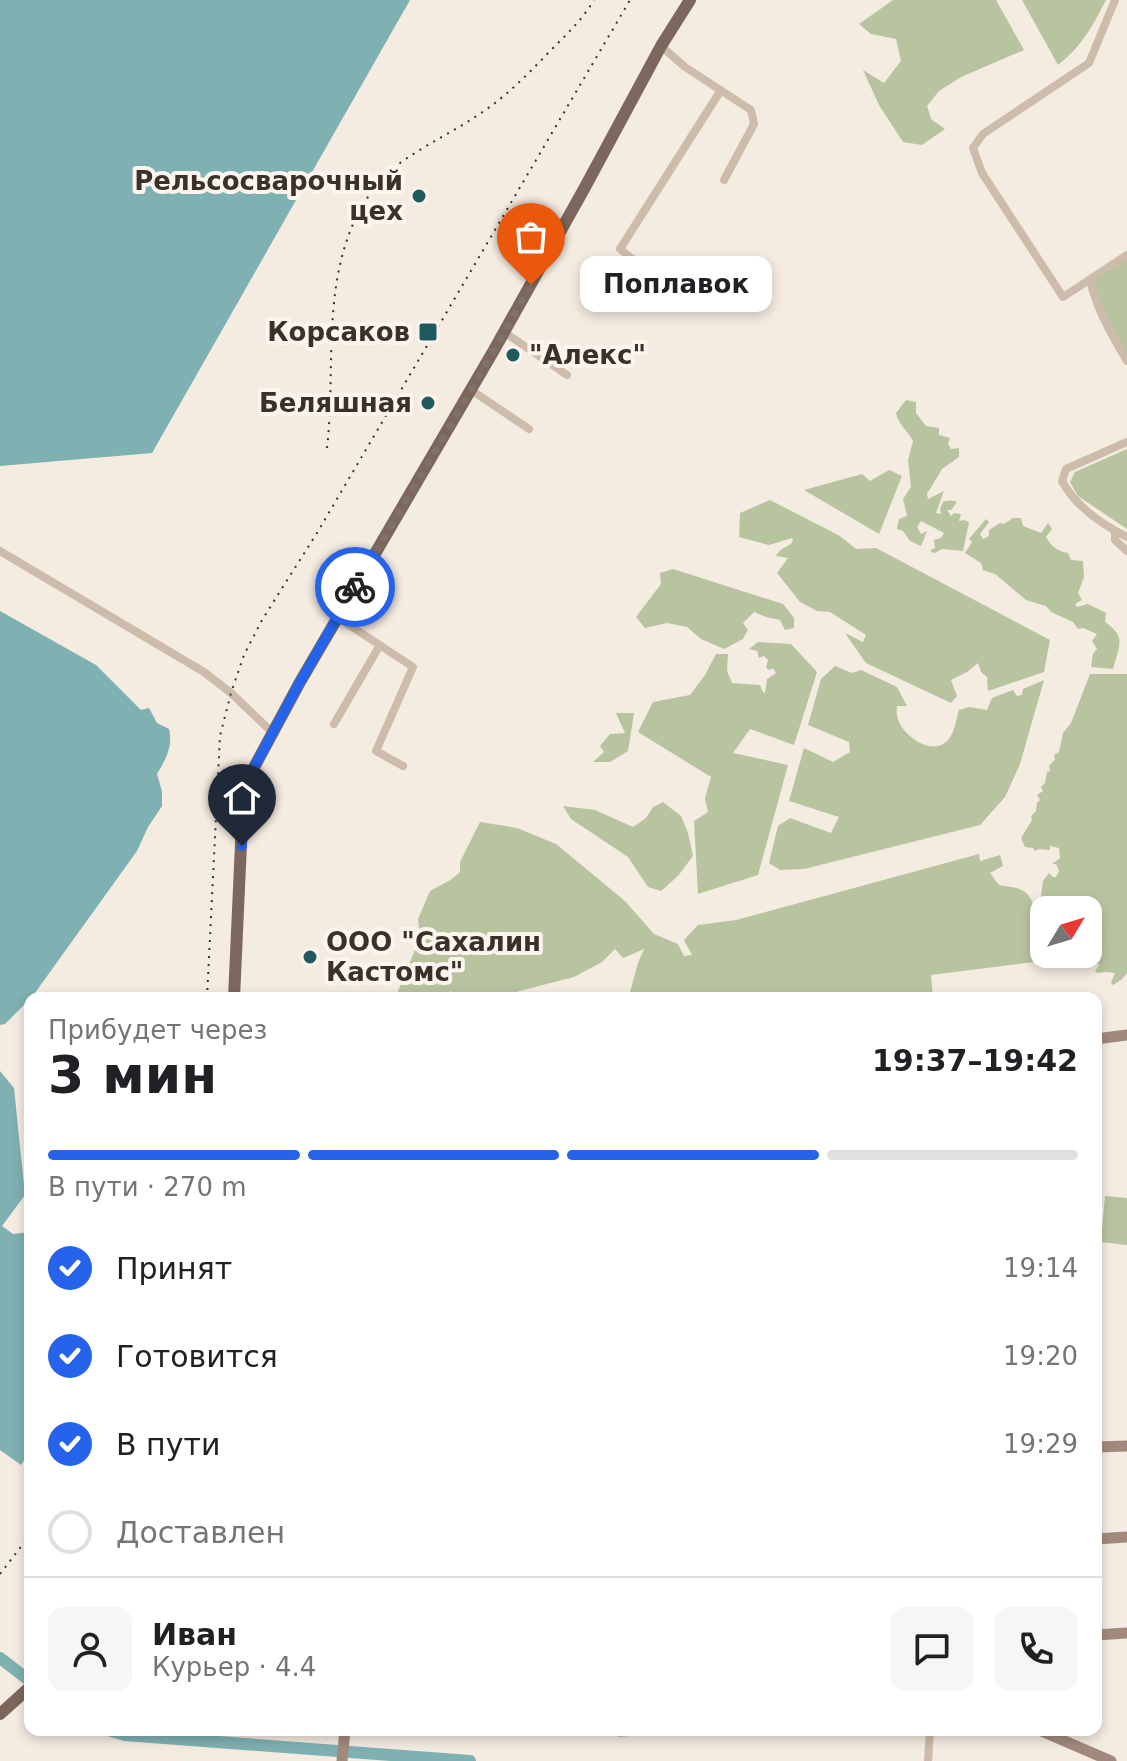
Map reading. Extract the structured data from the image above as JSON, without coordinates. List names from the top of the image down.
{
  "places": {
    "other": [
      "Рельсосварочный цех",
      "Поплавок",
      "\"Алекс\"",
      "Беляшная",
      "ООО \"Сахалин Кастомс\""
    ],
    "transit": ["Корсаков"]
  },
  "north": "top right",
  "page": {
    "bubble": "Поплавок",
    "heading": ["3 мин", "Прибудет через", "19:37–19:42"],
    "panel": ["Иван", "Курьер · 4.4"],
    "bar": "В пути · 270 m",
    "list": [
      ["Принят", "19:14"],
      ["Готовится", "19:20"],
      ["В пути", "19:29"],
      "Доставлен"
    ]
  }
}
